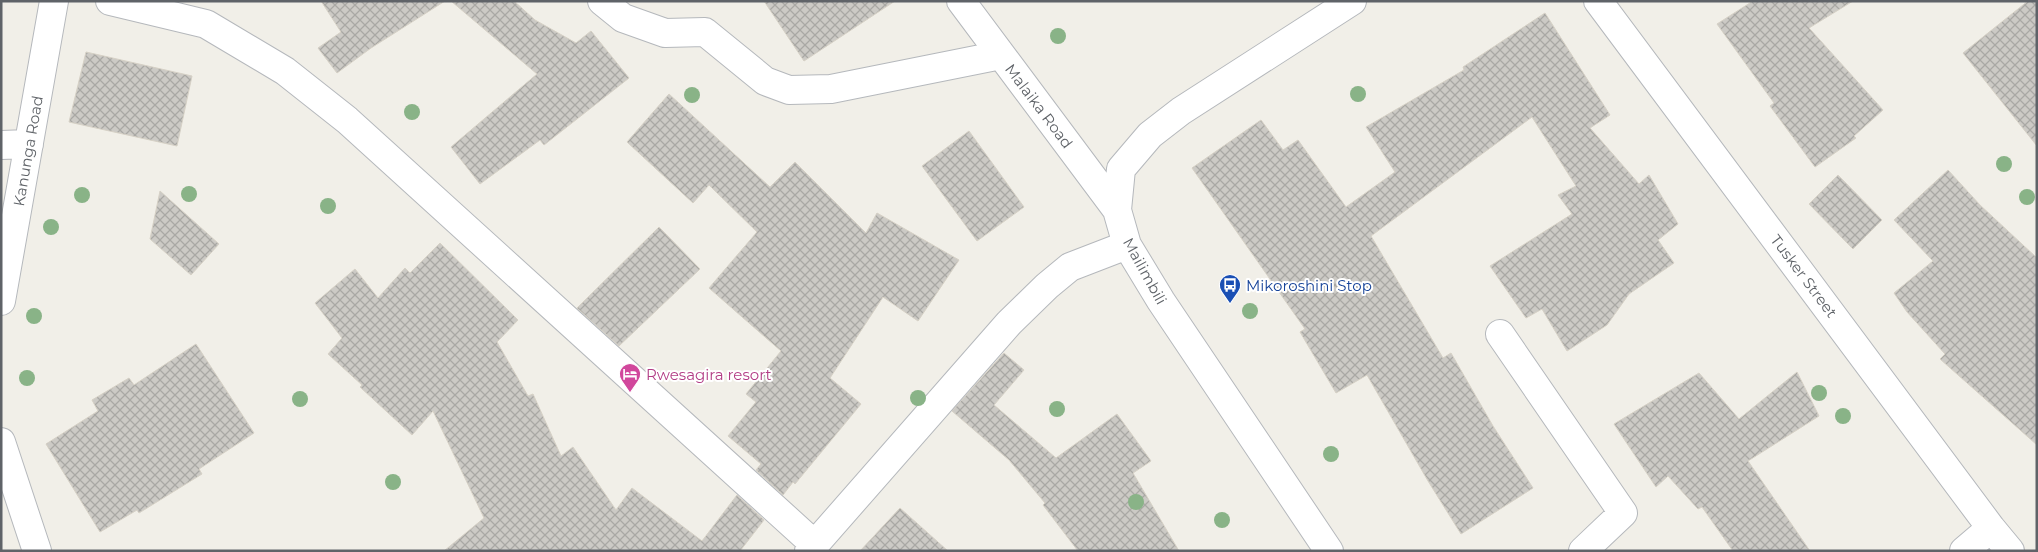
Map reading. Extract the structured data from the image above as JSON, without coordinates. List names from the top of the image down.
{
  "streets": {
    "street": [
      "Malaika Road",
      "Kanunga Road",
      "Mailimbili",
      "Tusker Street"
    ]
  },
  "crossings": [
    ["Malaika Road", "Mailimbili"]
  ],
  "places": {
    "bus stop": ["Mikoroshini Stop"],
    "hotel": ["Rwesagira resort"]
  }
}
